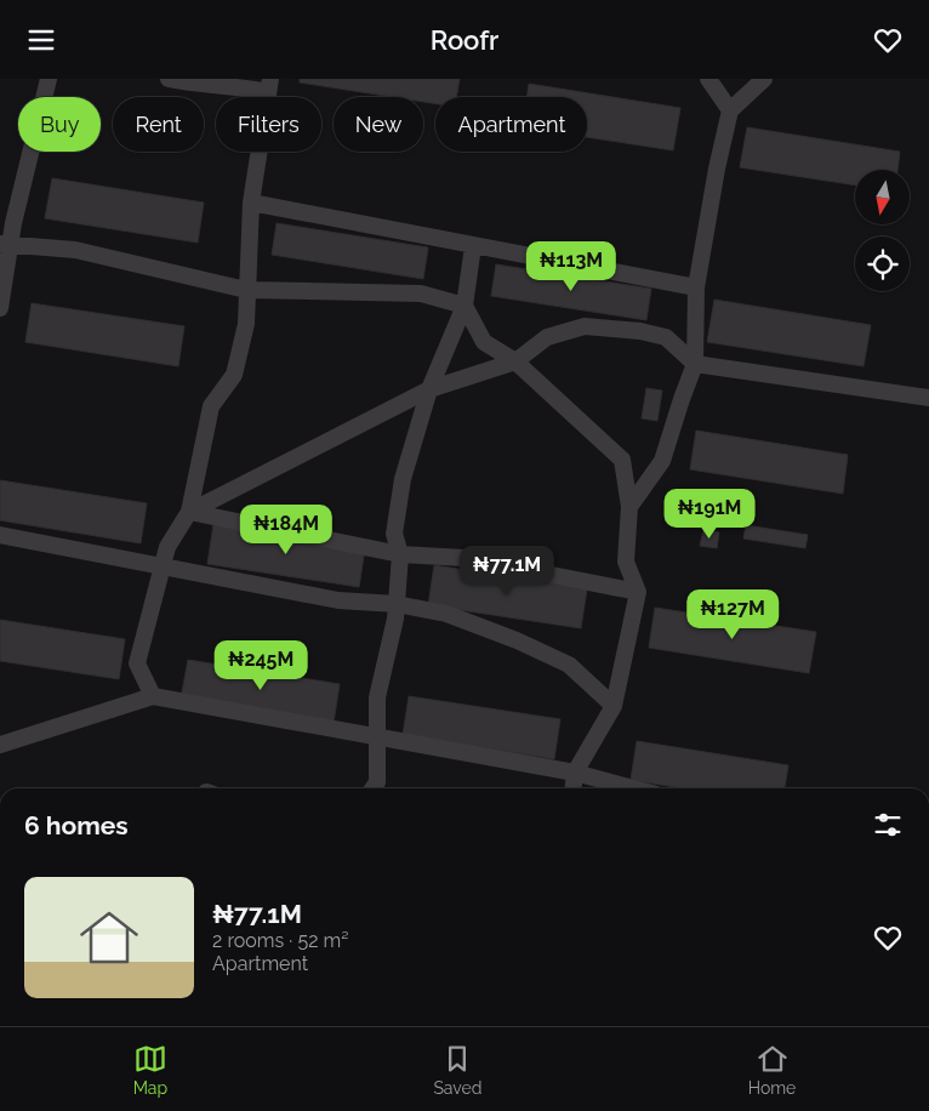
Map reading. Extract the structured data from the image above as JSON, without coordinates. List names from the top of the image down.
{
  "north": "bottom",
  "page": {
    "header": "Roofr",
    "chip": [
      "Buy",
      "Rent",
      "Filters",
      "New",
      "Apartment"
    ],
    "price": [
      "₦113M",
      "₦191M",
      "₦184M",
      "₦77.1M",
      "₦127M",
      "₦245M"
    ],
    "heading": "6 homes",
    "list": [
      {
        "name": "₦77.1M",
        "note": "2 rooms · 52 m² · Apartment"
      }
    ],
    "tabs": ["Map", "Saved", "Home"]
  }
}
